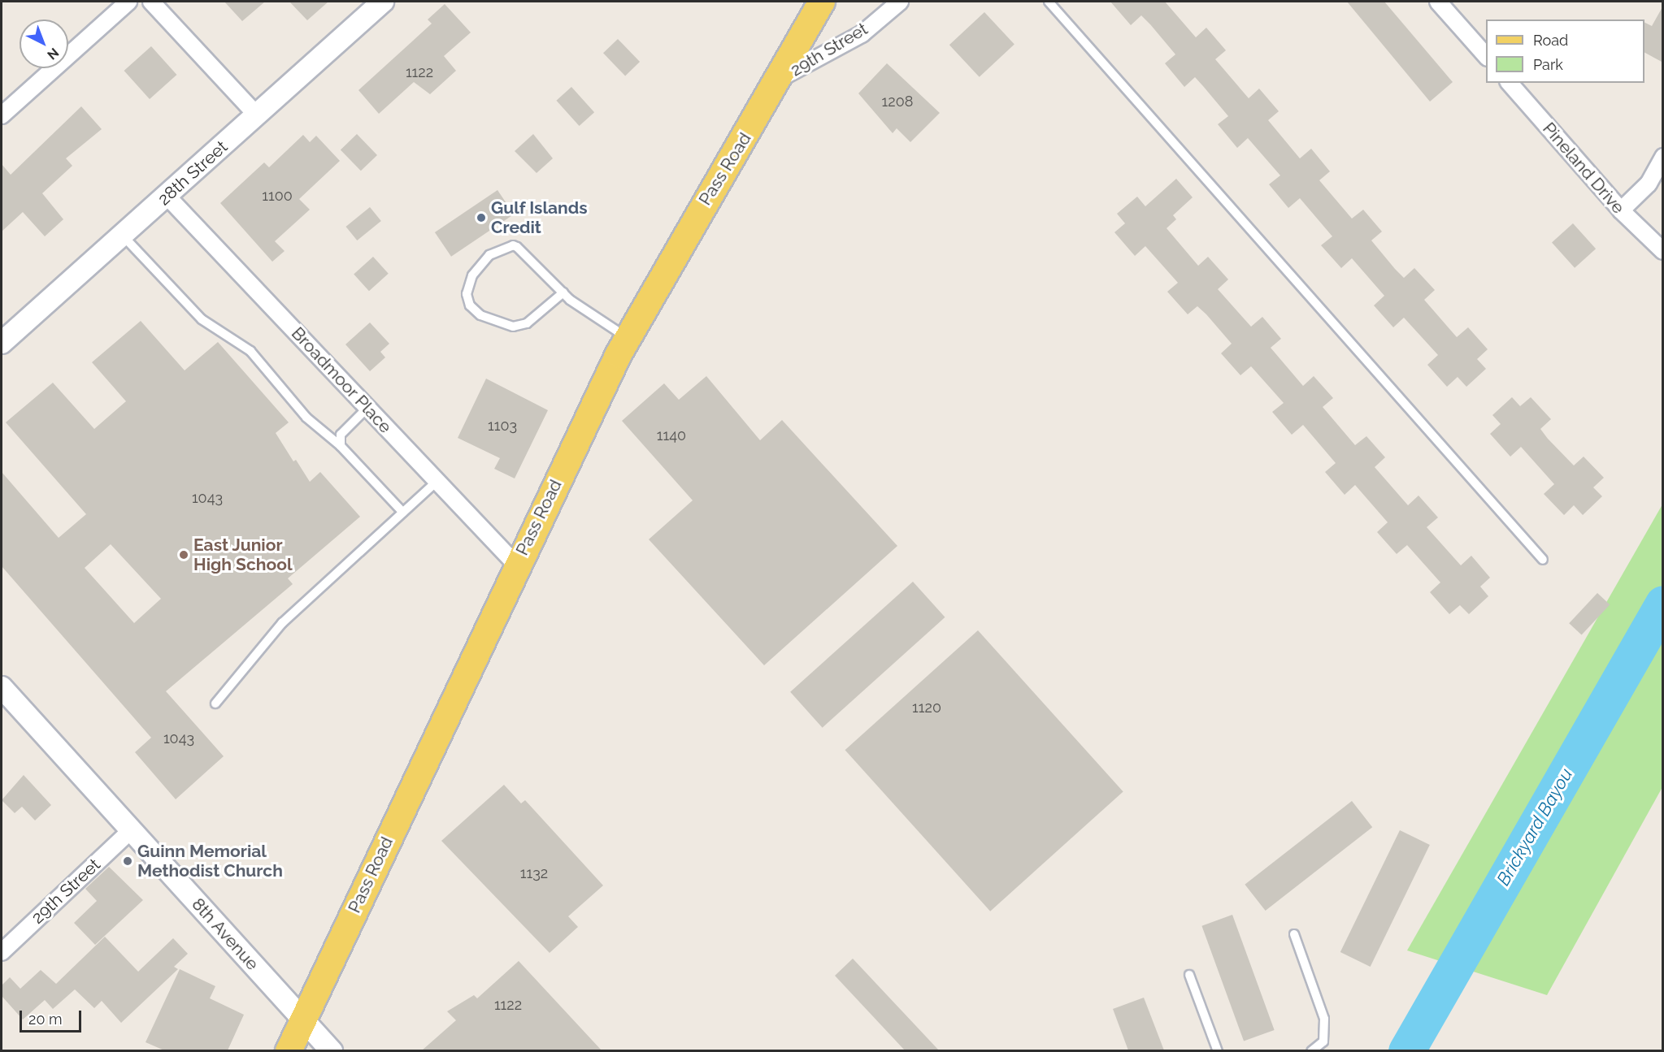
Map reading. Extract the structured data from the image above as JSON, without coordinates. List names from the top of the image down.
{
  "streets": {
    "main road": ["Pass Road"],
    "street": [
      "29th Street",
      "Pineland Drive",
      "28th Street",
      "Broadmoor Place",
      "8th Avenue"
    ]
  },
  "crossings": [
    ["29th Street", "Pass Road"],
    ["29th Street", "8th Avenue"],
    ["Pass Road", "Broadmoor Place"],
    ["Pass Road", "8th Avenue"],
    ["28th Street", "Broadmoor Place"]
  ],
  "water": ["Brickyard Bayou"],
  "places": ["Gulf Islands Credit", "East Junior High School", "Guinn Memorial Methodist Church"],
  "house_numbers": [
    "1122",
    "1208",
    "1100",
    "1103",
    "1140",
    "1043",
    "1120",
    "1043",
    "1132",
    "1122"
  ],
  "legend": ["Road", "Park"],
  "scale_bar": "20 m",
  "north": "bottom right"
}
